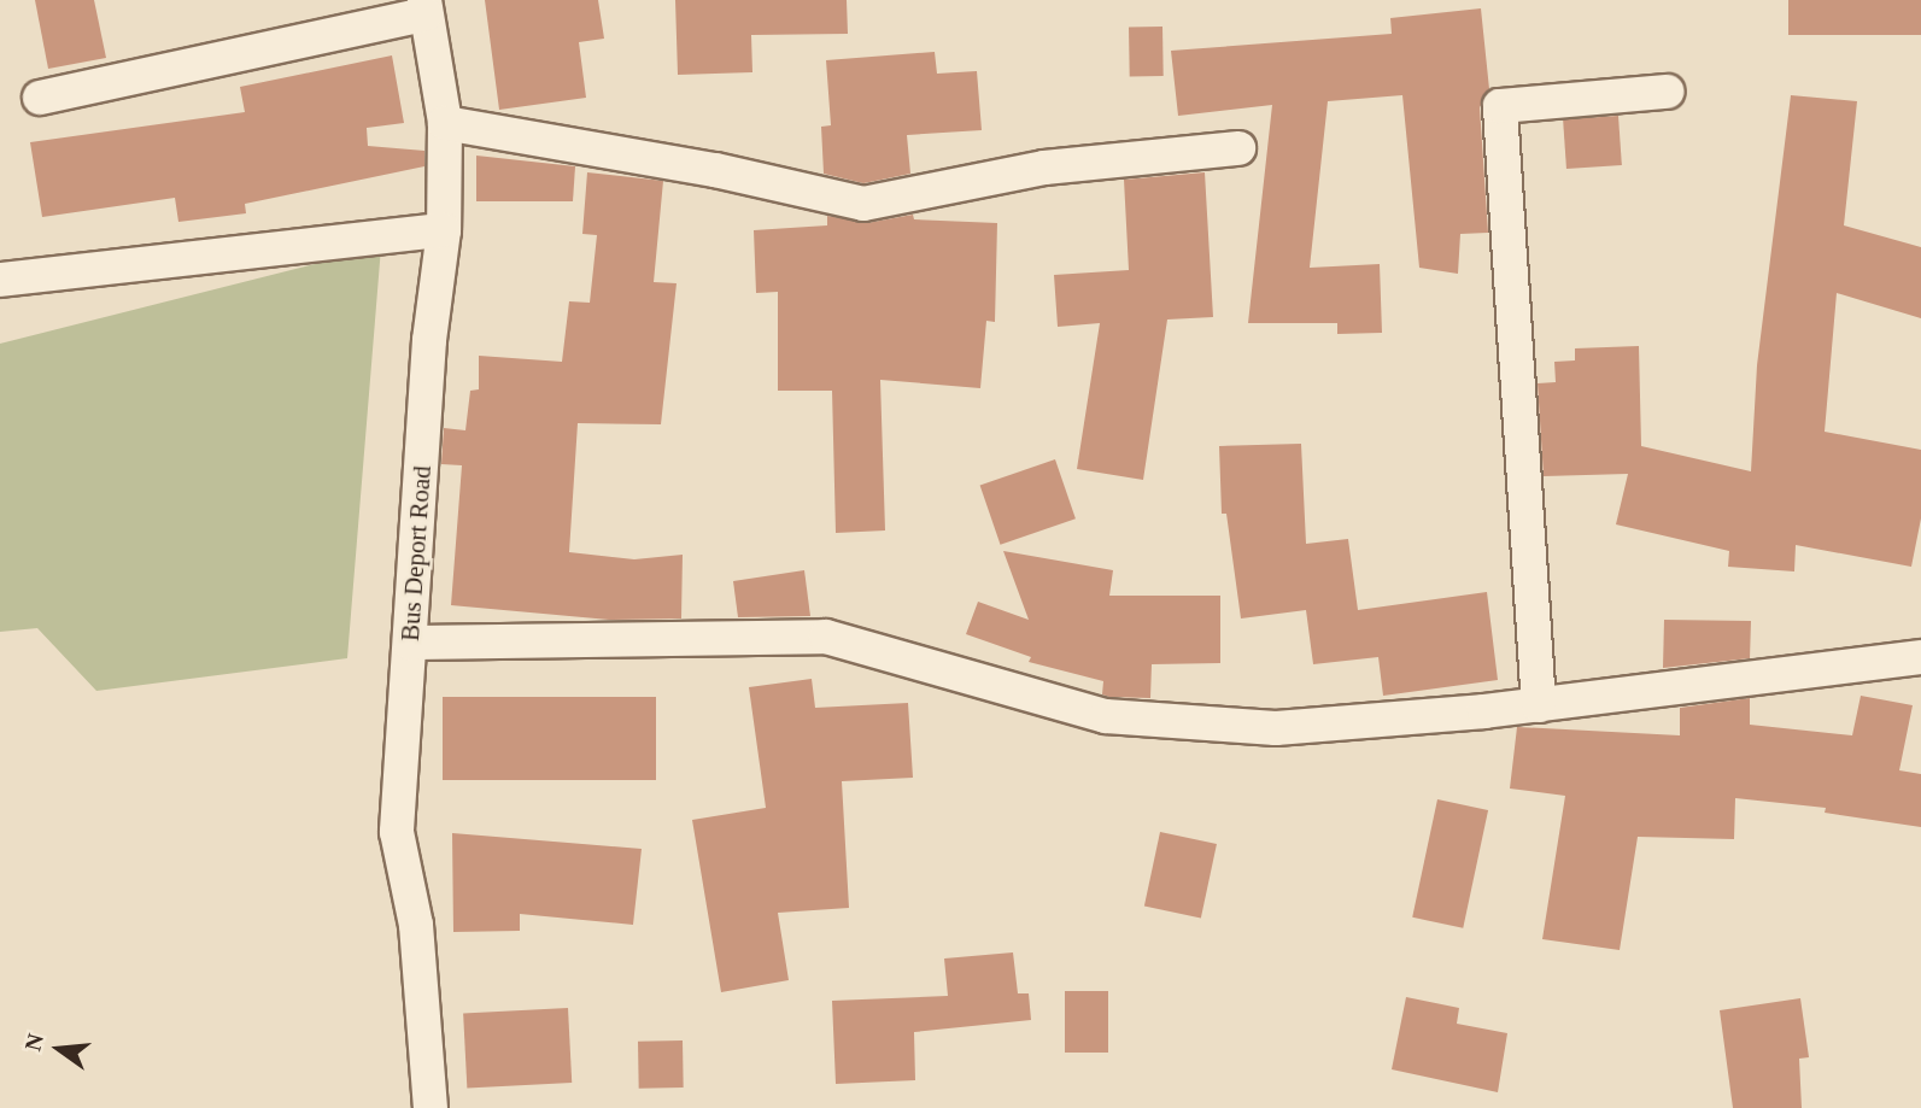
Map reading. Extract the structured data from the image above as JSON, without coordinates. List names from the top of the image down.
{
  "streets": {
    "street": ["Bus Deport Road"]
  },
  "north": "left"
}
